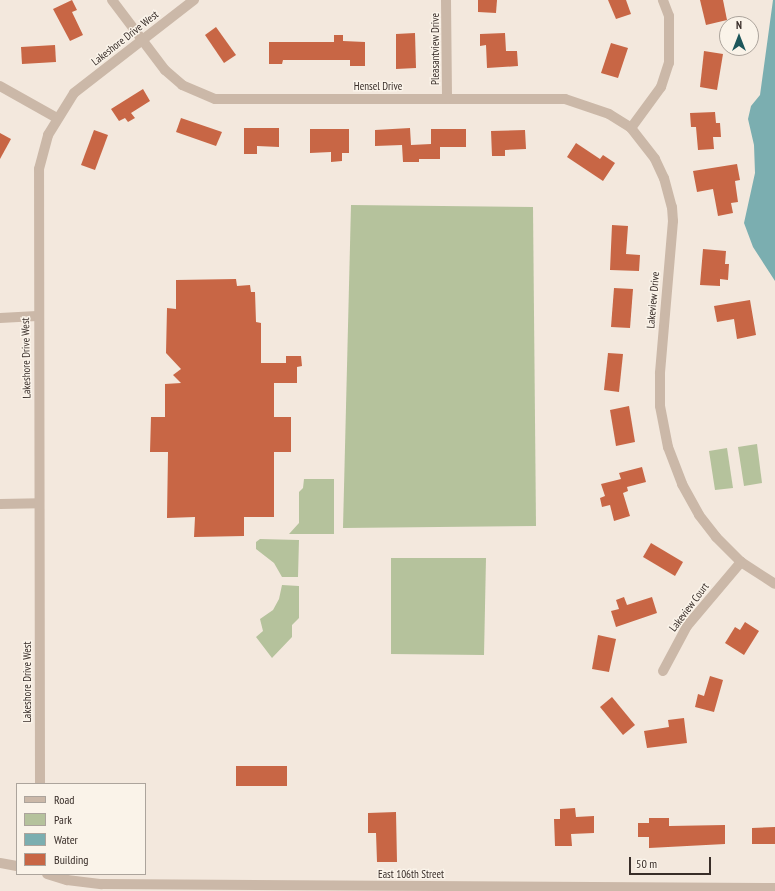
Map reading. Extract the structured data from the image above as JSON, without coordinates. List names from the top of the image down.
{
  "streets": {
    "street": [
      "Lakeshore Drive West",
      "Pleasantview Drive",
      "Hensel Drive",
      "Lakeview Drive",
      "Lakeview Court",
      "East 106th Street"
    ]
  },
  "crossings": [
    ["Lakeshore Drive West", "Hensel Drive"],
    ["Pleasantview Drive", "Hensel Drive"],
    ["Hensel Drive", "Lakeview Drive"],
    ["Lakeview Drive", "Lakeview Court"]
  ],
  "legend": [
    "Road",
    "Park",
    "Water",
    "Building"
  ],
  "scale_bar": "50 m",
  "north": "top"
}
